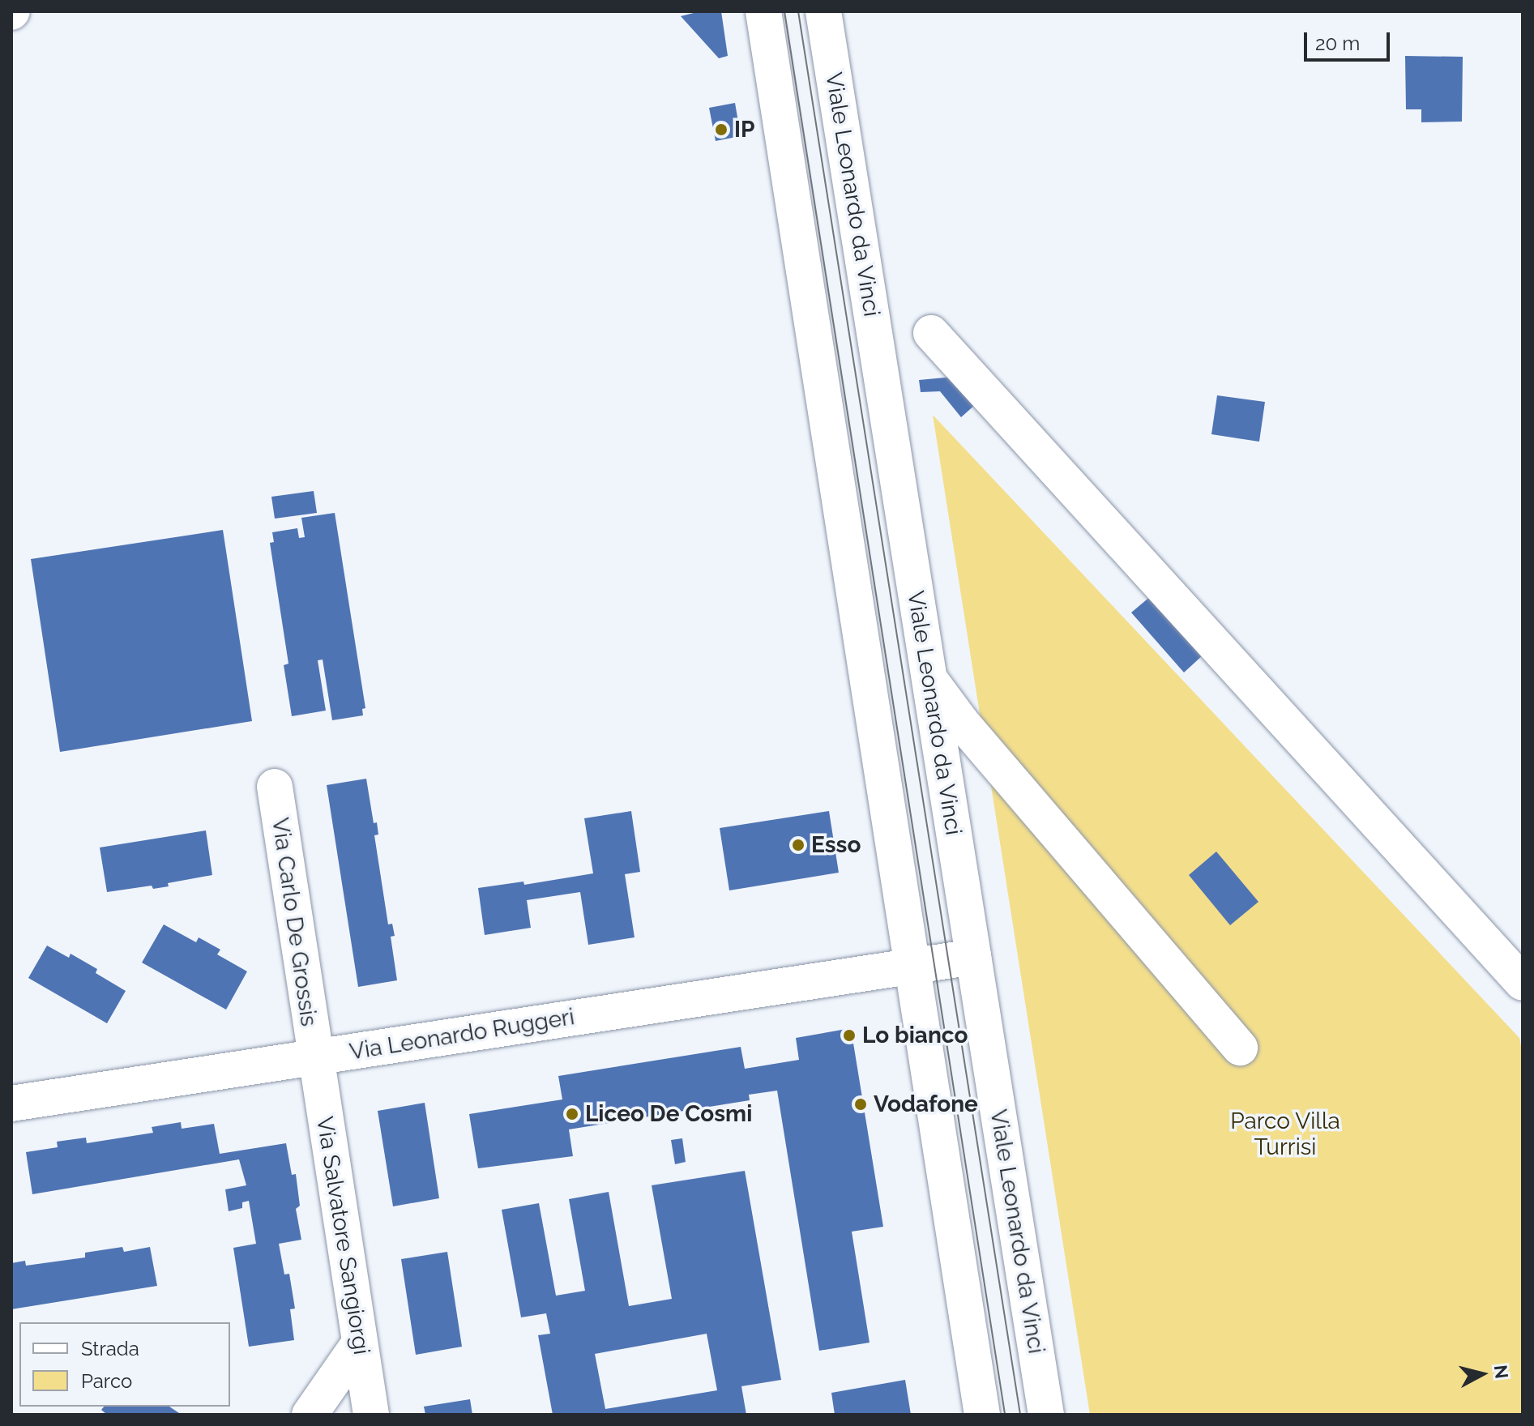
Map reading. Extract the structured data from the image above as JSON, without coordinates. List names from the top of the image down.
{
  "streets": {
    "street": [
      "Viale Leonardo da Vinci",
      "Via Carlo De Grossis",
      "Via Leonardo Ruggeri",
      "Via Salvatore Sangiorgi"
    ]
  },
  "crossings": [
    ["Viale Leonardo da Vinci", "Via Leonardo Ruggeri"],
    ["Via Carlo De Grossis", "Via Leonardo Ruggeri"],
    ["Via Carlo De Grossis", "Via Salvatore Sangiorgi"],
    ["Via Leonardo Ruggeri", "Via Salvatore Sangiorgi"]
  ],
  "parks": ["Parco Villa Turrisi"],
  "places": [
    "IP",
    "Esso",
    "Lo bianco",
    "Vodafone",
    "Liceo De Cosmi"
  ],
  "legend": ["Strada", "Parco"],
  "scale_bar": "20 m",
  "north": "right"
}
